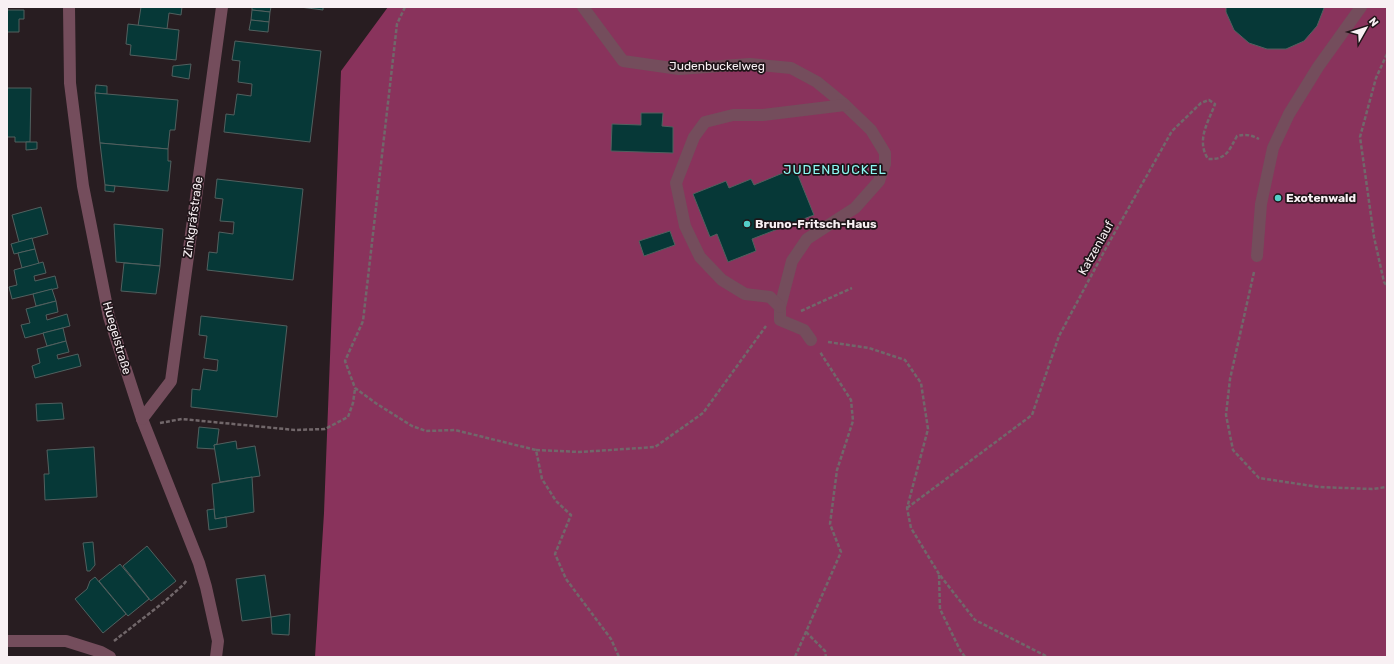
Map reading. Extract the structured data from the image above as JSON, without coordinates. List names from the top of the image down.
{
  "streets": {
    "street": ["Judenbuckelweg", "Zinkgräfstraße", "Huegelstraße"],
    "path": ["Katzenlauf"]
  },
  "crossings": [
    ["Zinkgräfstraße", "Huegelstraße"]
  ],
  "districts": ["JUDENBUCKEL"],
  "places": ["Exotenwald", "Bruno-Fritsch-Haus"],
  "north": "top right"
}
